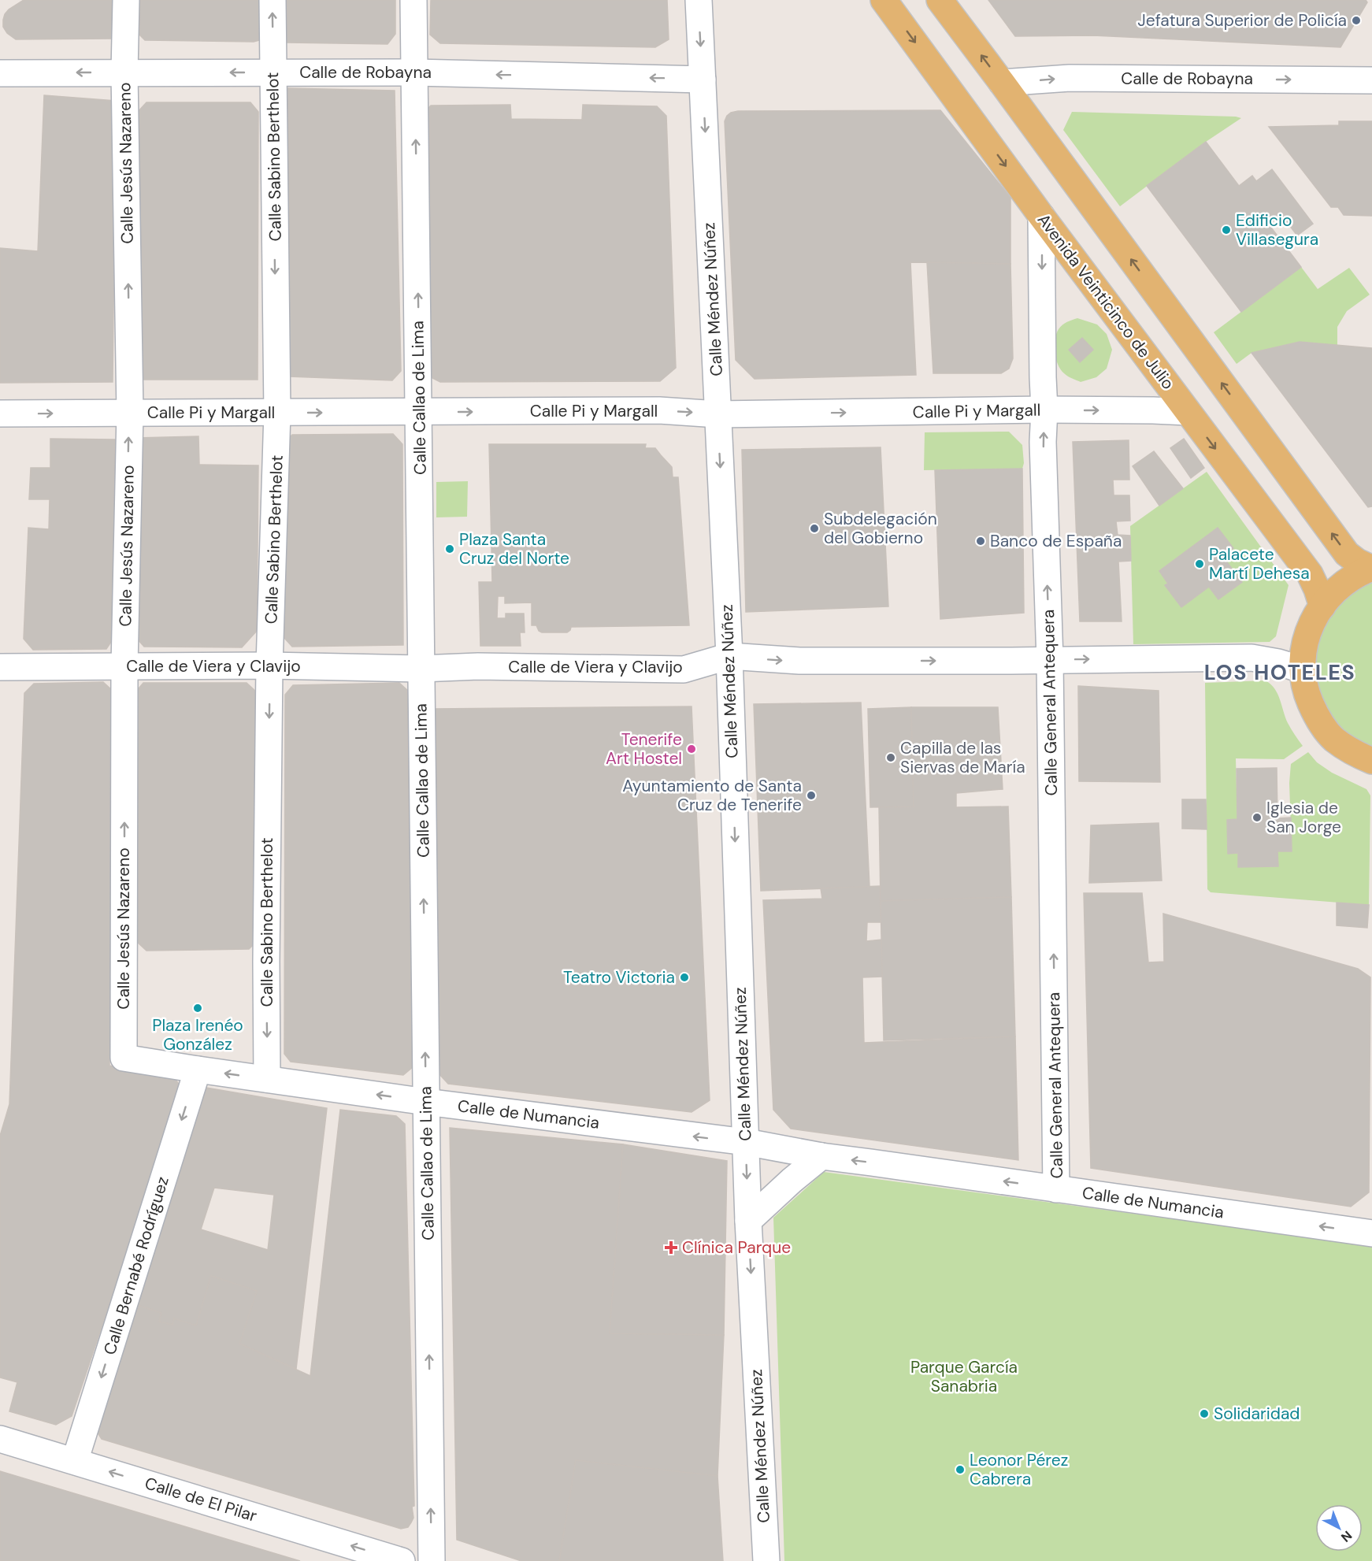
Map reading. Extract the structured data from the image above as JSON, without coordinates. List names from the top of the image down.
{
  "streets": {
    "main road": ["Avenida Veinticinco de Julio"],
    "street": [
      "Calle de Robayna",
      "Calle Sabino Berthelot",
      "Calle Jesús Nazareno",
      "Calle Méndez Núñez",
      "Calle Callao de Lima",
      "Calle Pi y Margall",
      "Calle de Viera y Clavijo",
      "Calle General Antequera",
      "Calle de Numancia",
      "Calle Bernabé Rodríguez",
      "Calle de El Pilar"
    ]
  },
  "crossings": [
    ["Calle de Robayna", "Calle Sabino Berthelot"],
    ["Calle de Robayna", "Calle Jesús Nazareno"],
    ["Calle de Robayna", "Calle Méndez Núñez"],
    ["Calle de Robayna", "Calle Callao de Lima"],
    ["Calle Sabino Berthelot", "Calle Pi y Margall"],
    ["Calle Sabino Berthelot", "Calle de Viera y Clavijo"],
    ["Calle Sabino Berthelot", "Calle de Numancia"],
    ["Calle Jesús Nazareno", "Calle Pi y Margall"],
    ["Calle Jesús Nazareno", "Calle de Viera y Clavijo"],
    ["Calle Jesús Nazareno", "Calle de Numancia"],
    ["Calle Méndez Núñez", "Calle Pi y Margall"],
    ["Calle Méndez Núñez", "Calle de Viera y Clavijo"],
    ["Calle Méndez Núñez", "Calle de Numancia"],
    ["Avenida Veinticinco de Julio", "Calle Pi y Margall"],
    ["Avenida Veinticinco de Julio", "Calle General Antequera"],
    ["Calle Callao de Lima", "Calle Pi y Margall"],
    ["Calle Callao de Lima", "Calle de Viera y Clavijo"],
    ["Calle Callao de Lima", "Calle de Numancia"],
    ["Calle Pi y Margall", "Calle General Antequera"],
    ["Calle de Viera y Clavijo", "Calle General Antequera"],
    ["Calle General Antequera", "Calle de Numancia"],
    ["Calle de Numancia", "Calle Bernabé Rodríguez"],
    ["Calle Bernabé Rodríguez", "Calle de El Pilar"]
  ],
  "one_way": [
    "Calle Sabino Berthelot",
    "Calle Jesús Nazareno",
    "Calle Méndez Núñez",
    "Calle Callao de Lima",
    "Calle Pi y Margall",
    "Calle de Viera y Clavijo",
    "Calle de Numancia",
    "Calle Bernabé Rodríguez",
    "Calle de El Pilar"
  ],
  "districts": ["LOS HOTELES"],
  "parks": ["Parque García Sanabria"],
  "places": {
    "other": [
      "Jefatura Superior de Policía",
      "Edificio Villasegura",
      "Subdelegación del Gobierno",
      "Banco de España",
      "Plaza Santa Cruz del Norte",
      "Palacete Martí Dehesa",
      "Tenerife Art Hostel",
      "Capilla de las Siervas de María",
      "Ayuntamiento de Santa Cruz de Tenerife",
      "Iglesia de San Jorge",
      "Teatro Victoria",
      "Plaza Irenéo González",
      "Solidaridad",
      "Leonor Pérez Cabrera"
    ],
    "health": ["Clínica Parque"]
  },
  "north": "bottom right"
}
